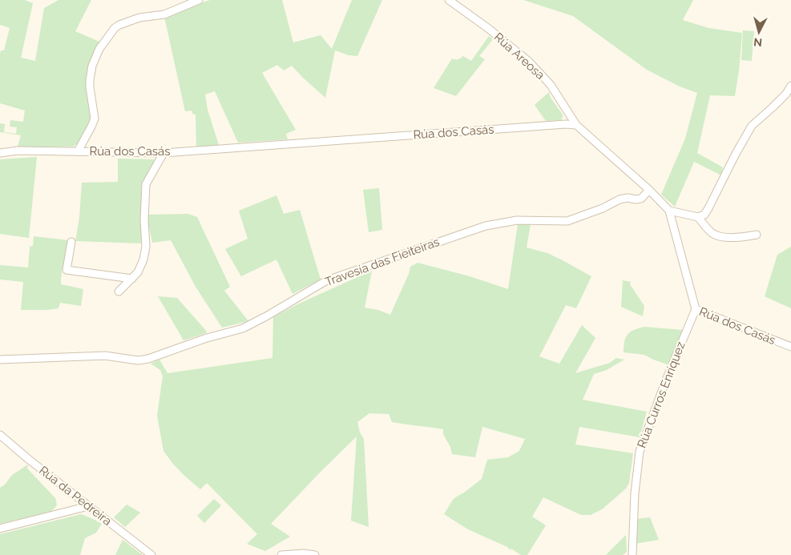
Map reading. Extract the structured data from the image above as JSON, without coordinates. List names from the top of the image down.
{
  "streets": {
    "street": [
      "Rúa Areosa",
      "Rúa dos Casás",
      "Travesía das Fieiteiras",
      "Rúa Curros Enríquez",
      "Rúa da Pedreira"
    ]
  },
  "crossings": [
    ["Rúa Areosa", "Rúa dos Casás"],
    ["Rúa dos Casás", "Travesía das Fieiteiras"],
    ["Rúa dos Casás", "Rúa Curros Enríquez"]
  ],
  "north": "bottom"
}
